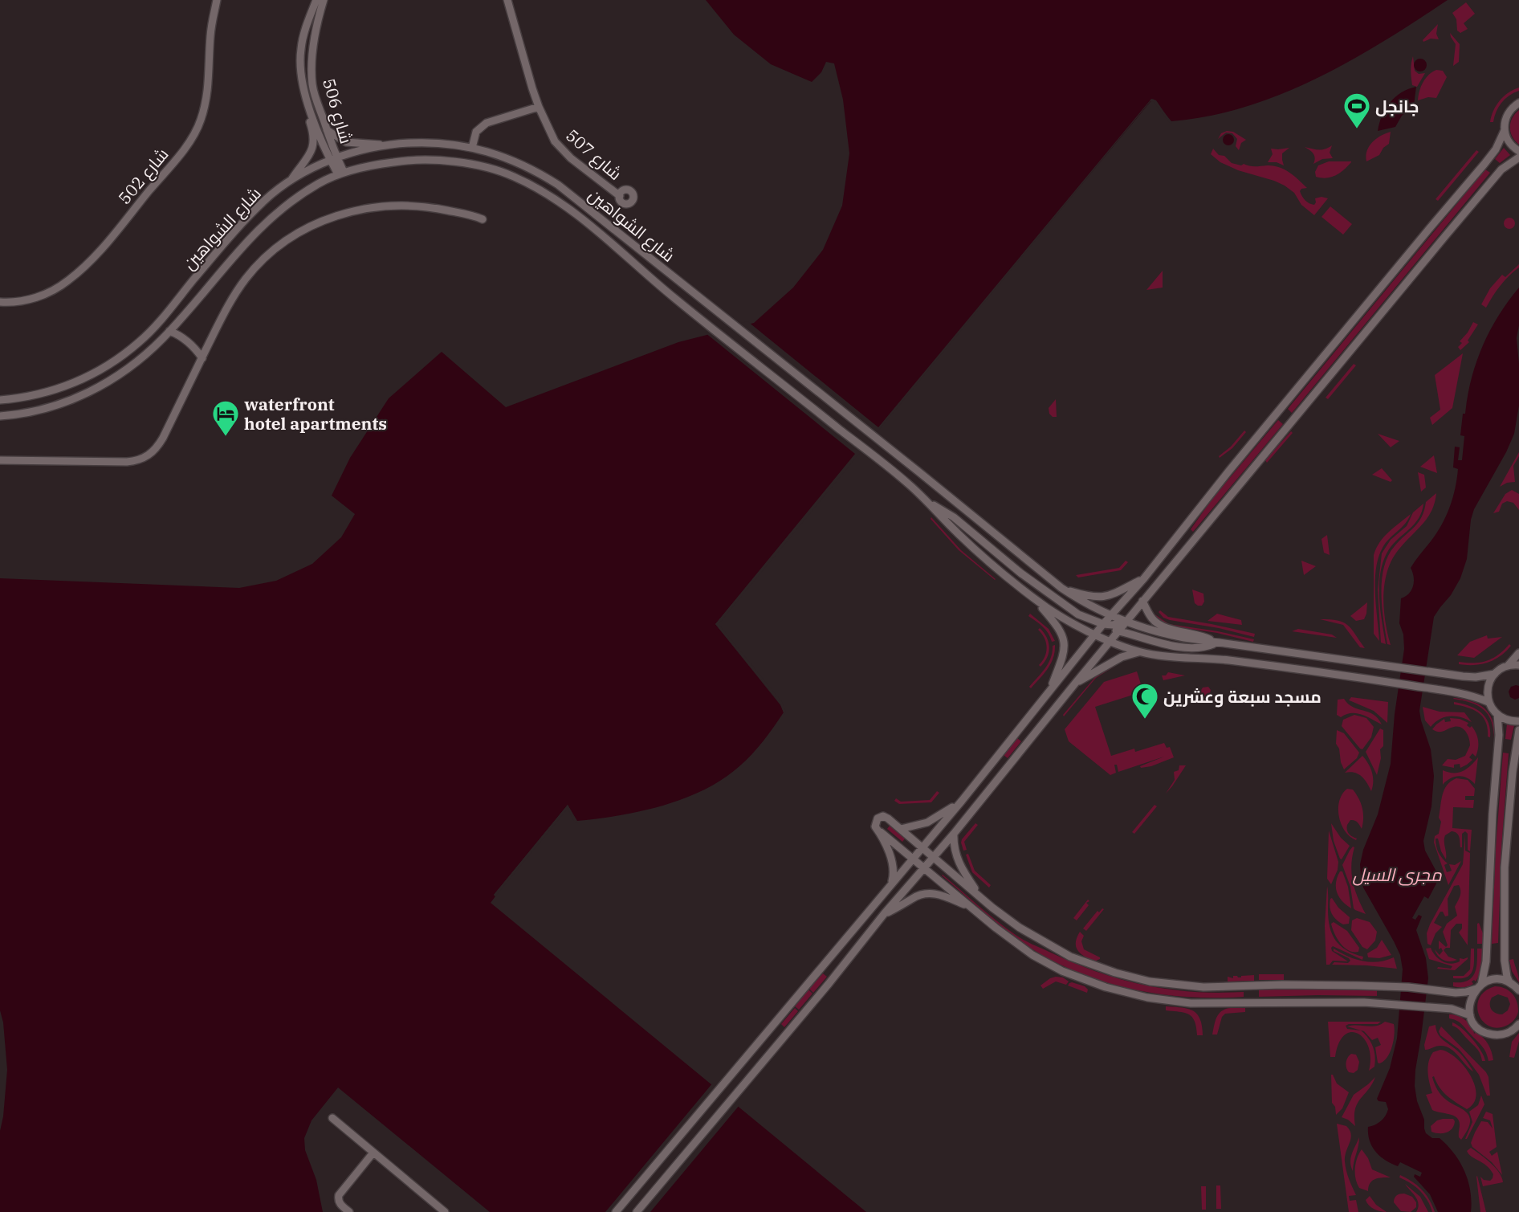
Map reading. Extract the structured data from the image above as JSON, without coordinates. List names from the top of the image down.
{
  "streets": {
    "street": [
      "شارع 506",
      "شارع 507",
      "شارع 502",
      "شارع الشواهين"
    ]
  },
  "crossings": [
    ["شارع 506", "شارع الشواهين"]
  ],
  "water": ["مجرى السيل"],
  "places": {
    "sports": ["جانجل"],
    "hotel": ["waterfront hotel apartments"],
    "mosque": ["مسجد سبعة وعشرين"]
  }
}
